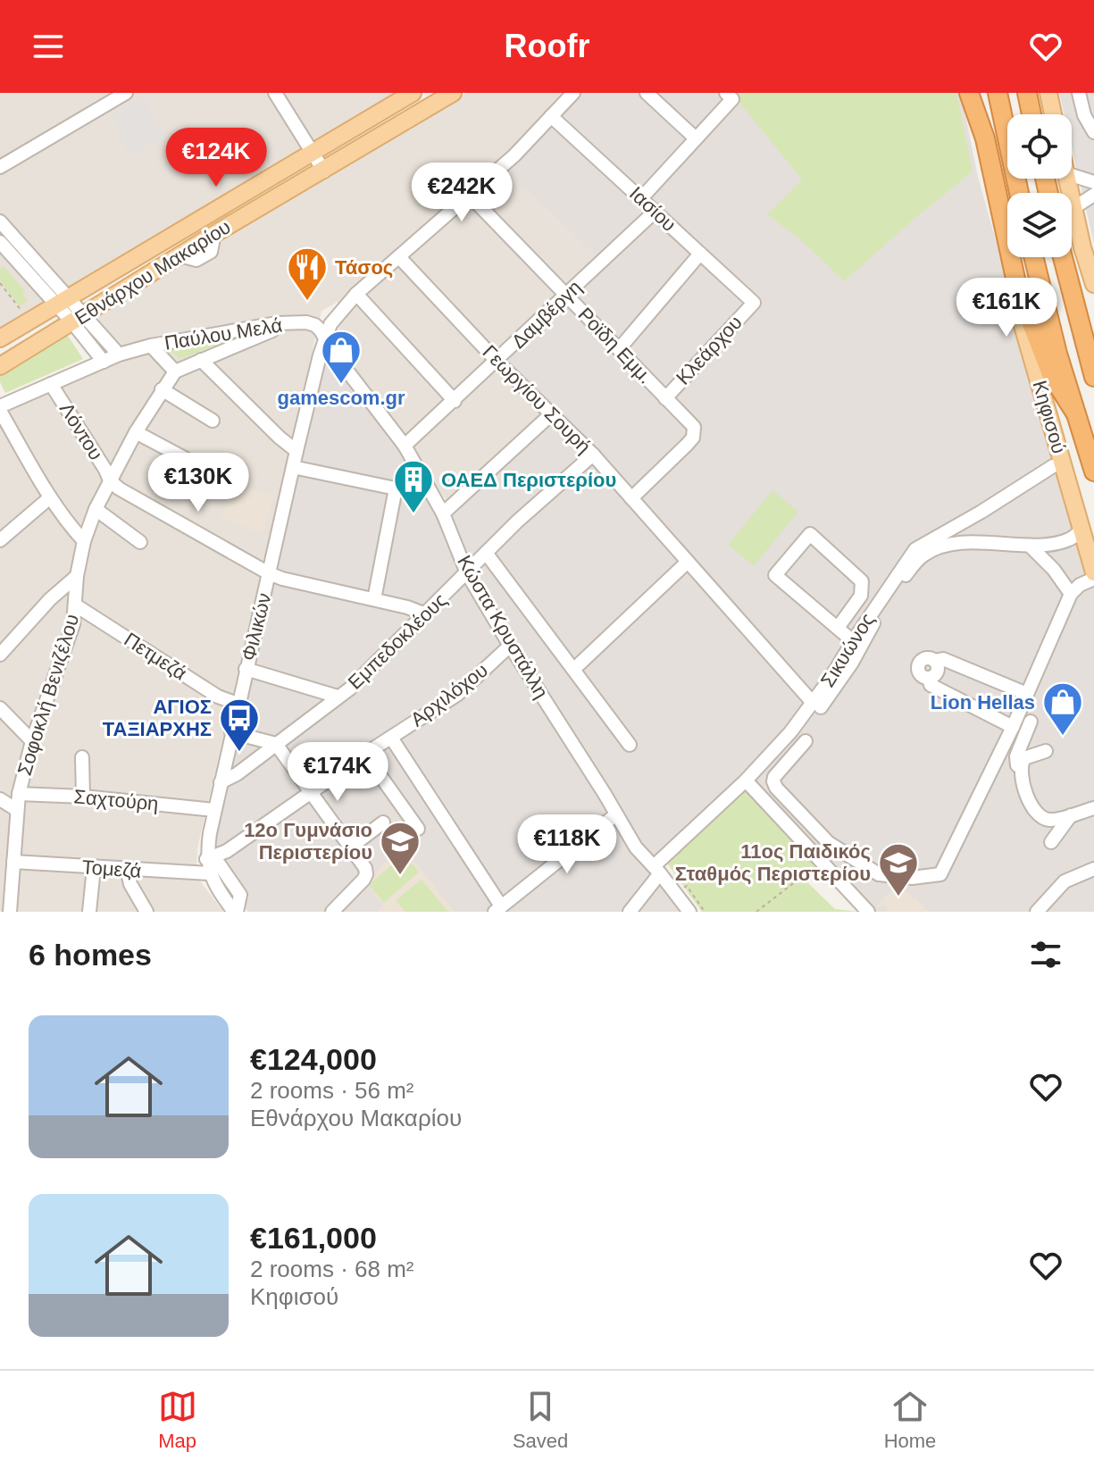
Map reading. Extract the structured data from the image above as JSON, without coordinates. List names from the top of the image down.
{
  "streets": {
    "main road": ["Εθνάρχου Μακαρίου", "Κηφισού"],
    "street": [
      "Ιασίου",
      "Δαμβέργη",
      "Παύλου Μελά",
      "Ροϊδη Εμμ.",
      "Κλεάρχου",
      "Γεωργίου Σουρή",
      "Λόντου",
      "Φιλικών",
      "Κώστα Κρυστάλλη",
      "Εμπεδοκλέους",
      "Σικυώνος",
      "Πετμεζά",
      "Σοφοκλή Βενιζέλου",
      "Αρχιλόχου",
      "Σαχτούρη",
      "Τομεζά"
    ]
  },
  "crossings": [
    ["Ιασίου", "Δαμβέργη"],
    ["Ιασίου", "Κλεάρχου"],
    ["Δαμβέργη", "Ροϊδη Εμμ."],
    ["Δαμβέργη", "Γεωργίου Σουρή"],
    ["Δαμβέργη", "Κώστα Κρυστάλλη"],
    ["Παύλου Μελά", "Λόντου"],
    ["Παύλου Μελά", "Φιλικών"],
    ["Παύλου Μελά", "Κώστα Κρυστάλλη"],
    ["Παύλου Μελά", "Σοφοκλή Βενιζέλου"],
    ["Ροϊδη Εμμ.", "Κλεάρχου"],
    ["Ροϊδη Εμμ.", "Γεωργίου Σουρή"],
    ["Γεωργίου Σουρή", "Εμπεδοκλέους"],
    ["Γεωργίου Σουρή", "Σικυώνος"],
    ["Κηφισού", "Σικυώνος"],
    ["Λόντου", "Σοφοκλή Βενιζέλου"],
    ["Φιλικών", "Κώστα Κρυστάλλη"],
    ["Φιλικών", "Εμπεδοκλέους"],
    ["Φιλικών", "Πετμεζά"],
    ["Φιλικών", "Αρχιλόχου"],
    ["Φιλικών", "Σαχτούρη"],
    ["Φιλικών", "Τομεζά"],
    ["Κώστα Κρυστάλλη", "Εμπεδοκλέους"],
    ["Κώστα Κρυστάλλη", "Σικυώνος"],
    ["Κώστα Κρυστάλλη", "Αρχιλόχου"],
    ["Πετμεζά", "Σοφοκλή Βενιζέλου"],
    ["Σοφοκλή Βενιζέλου", "Σαχτούρη"],
    ["Σοφοκλή Βενιζέλου", "Τομεζά"]
  ],
  "places": {
    "restaurant": ["Τάσος"],
    "shop": ["gamescom.gr", "Lion Hellas"],
    "building": ["ΟΑΕΔ Περιστερίου"],
    "bus stop": ["ΑΓΙΟΣ ΤΑΞΙΑΡΧΗΣ"],
    "school or university": ["12ο Γυμνάσιο Περιστερίου", "11ος Παιδικός Σταθμός Περιστερίου"]
  },
  "page": {
    "header": "Roofr",
    "price": [
      "€124K",
      "€242K",
      "€161K",
      "€130K",
      "€174K",
      "€118K"
    ],
    "heading": "6 homes",
    "list": [
      {
        "name": "€124,000",
        "note": "2 rooms · 56 m² · Εθνάρχου Μακαρίου"
      },
      {
        "name": "€161,000",
        "note": "2 rooms · 68 m² · Κηφισού"
      }
    ],
    "tabs": ["Map", "Saved", "Home"]
  }
}
